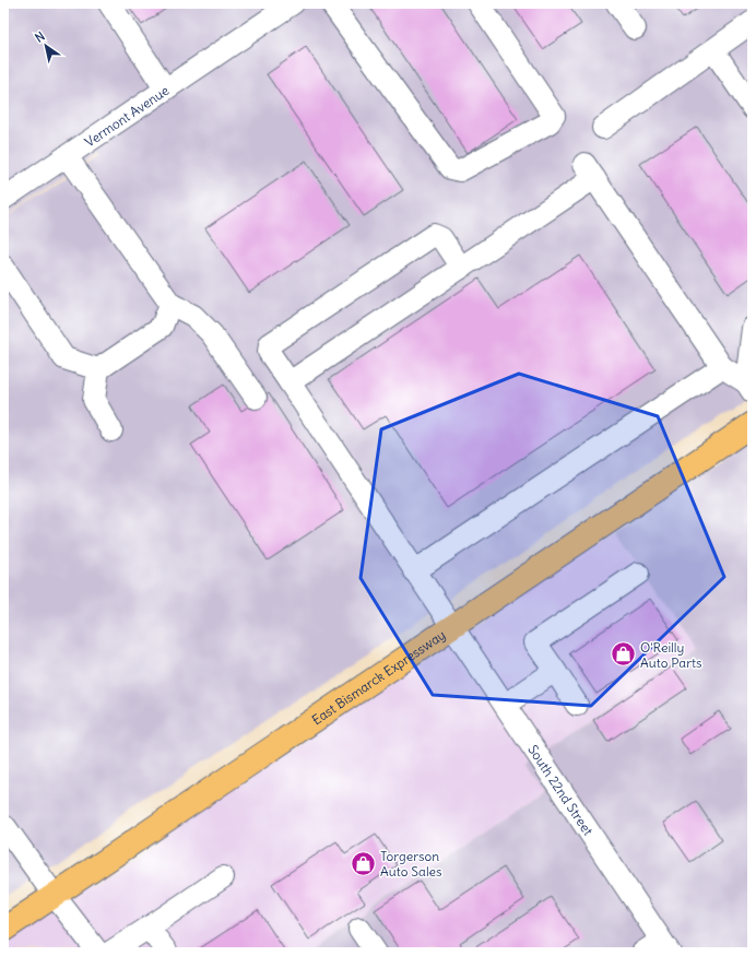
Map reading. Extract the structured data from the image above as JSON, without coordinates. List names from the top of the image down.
{
  "streets": {
    "main road": ["East Bismarck Expressway"],
    "street": ["Vermont Avenue", "South 22nd Street"]
  },
  "crossings": [
    ["East Bismarck Expressway", "South 22nd Street"]
  ],
  "places": {
    "shop": ["O'Reilly Auto Parts", "Torgerson Auto Sales"]
  },
  "north": "top left"
}
